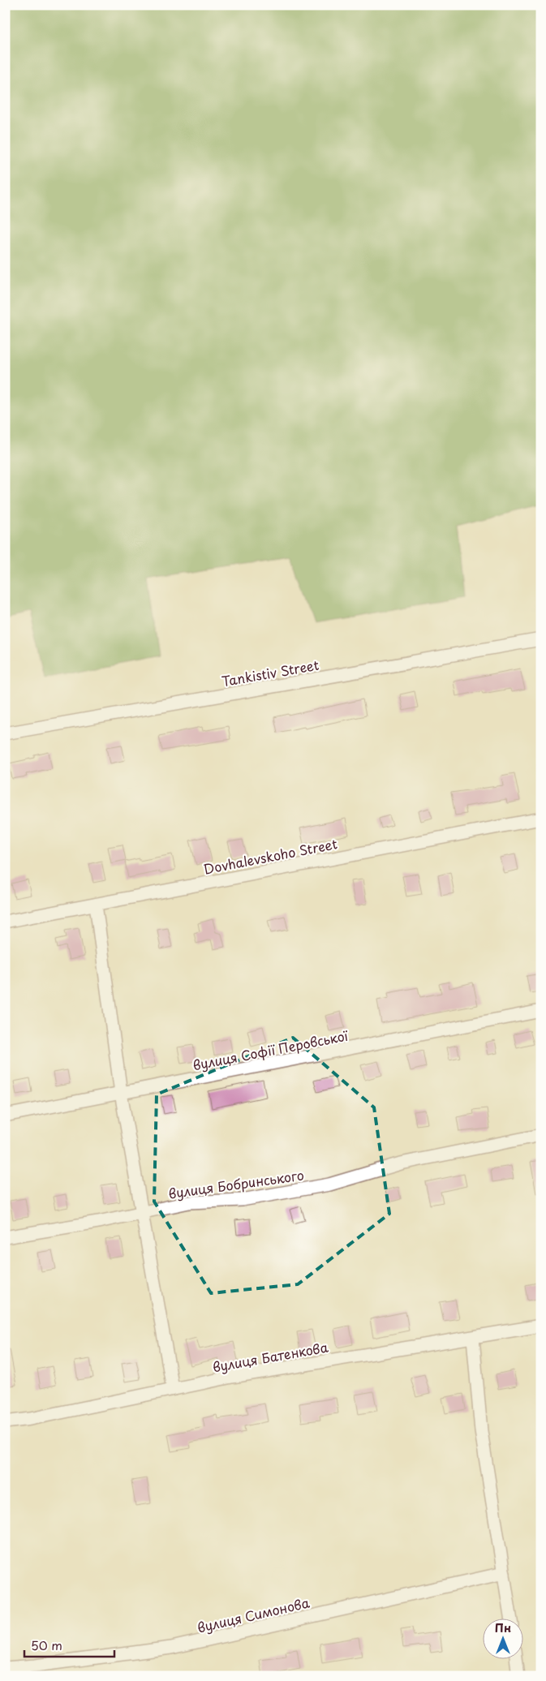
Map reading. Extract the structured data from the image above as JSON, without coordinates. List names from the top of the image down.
{
  "streets": {
    "street": [
      "Tankistiv Street",
      "Dovhalevskoho Street",
      "вулиця Софії Перовської",
      "вулиця Бобринського",
      "вулиця Батенкова",
      "вулиця Симонова"
    ]
  },
  "scale_bar": "50 m",
  "north": "top"
}
